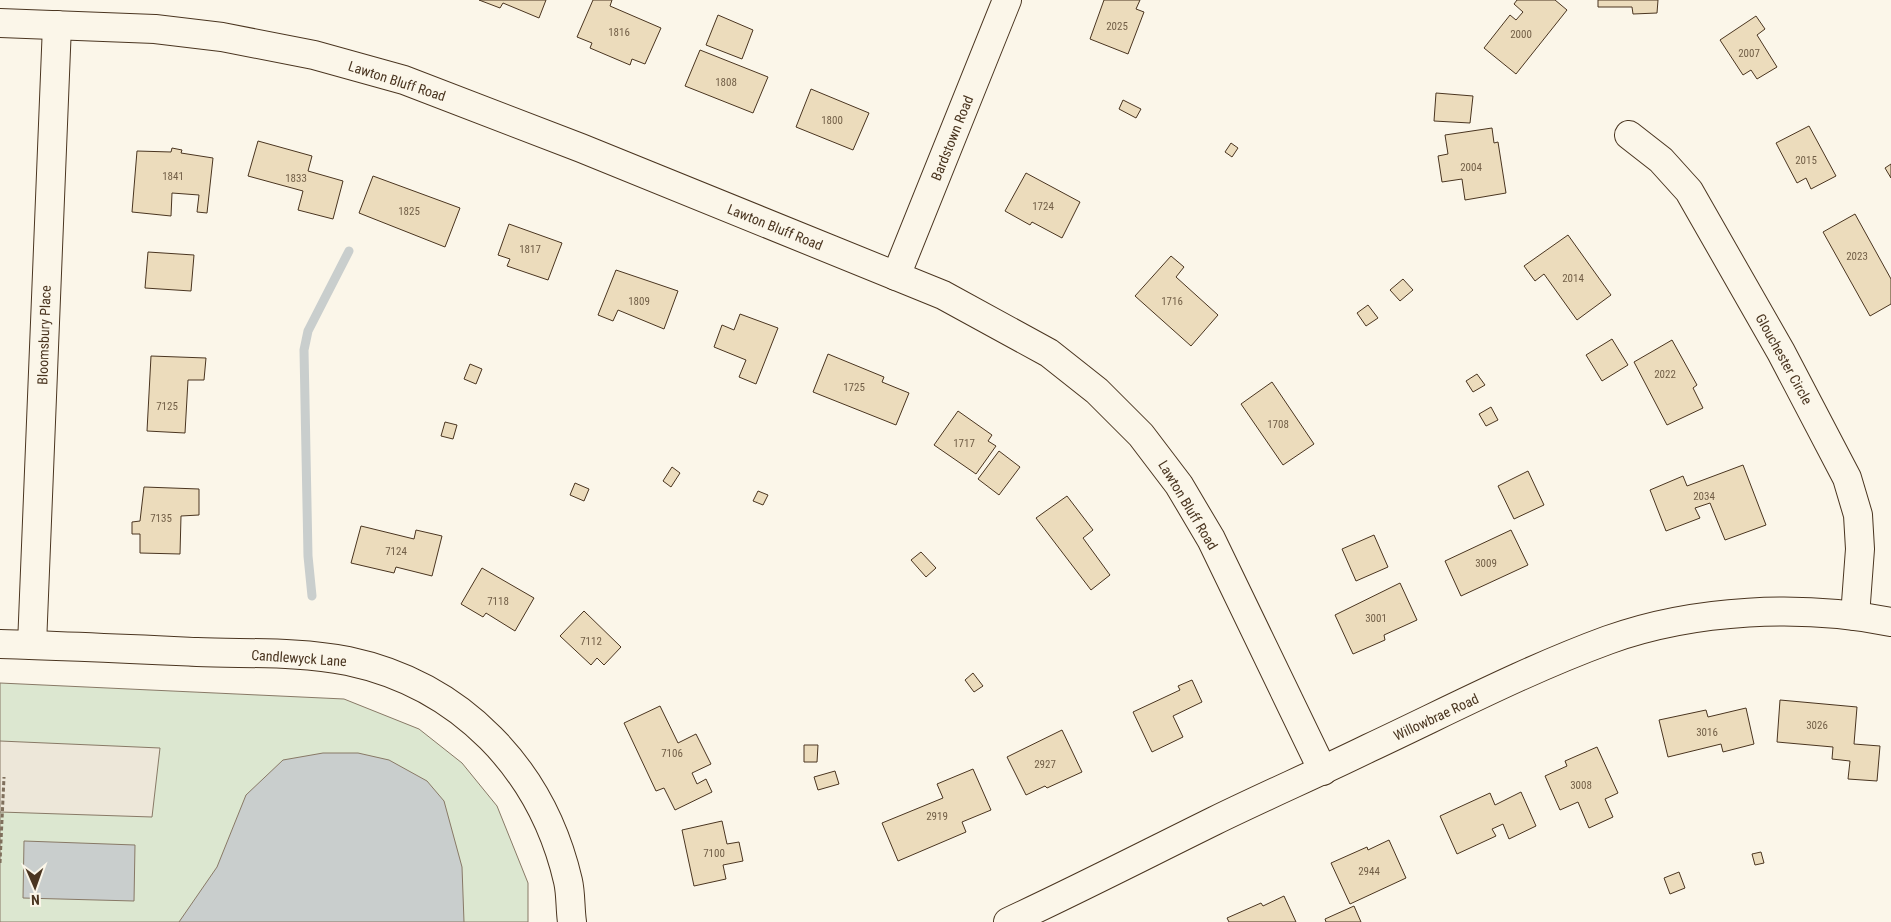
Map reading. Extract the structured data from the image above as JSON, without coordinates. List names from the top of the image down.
{
  "streets": {
    "street": [
      "Lawton Bluff Road",
      "Bardstown Road",
      "Bloomsbury Place",
      "Glouchester Circle",
      "Candlewyck Lane",
      "Willowbrae Road"
    ]
  },
  "crossings": [
    ["Lawton Bluff Road", "Bardstown Road"],
    ["Lawton Bluff Road", "Bloomsbury Place"],
    ["Lawton Bluff Road", "Willowbrae Road"],
    ["Bloomsbury Place", "Candlewyck Lane"],
    ["Glouchester Circle", "Willowbrae Road"]
  ],
  "house_numbers": [
    "2025",
    "1816",
    "2000",
    "2007",
    "1808",
    "1800",
    "2015",
    "2004",
    "1841",
    "1833",
    "1724",
    "1825",
    "1817",
    "2023",
    "2014",
    "1809",
    "1716",
    "2022",
    "1725",
    "7125",
    "1708",
    "1717",
    "2034",
    "7135",
    "7124",
    "3009",
    "7118",
    "3001",
    "7112",
    "3026",
    "3016",
    "7106",
    "2927",
    "3008",
    "2919",
    "7100",
    "2944"
  ],
  "north": "bottom"
}
